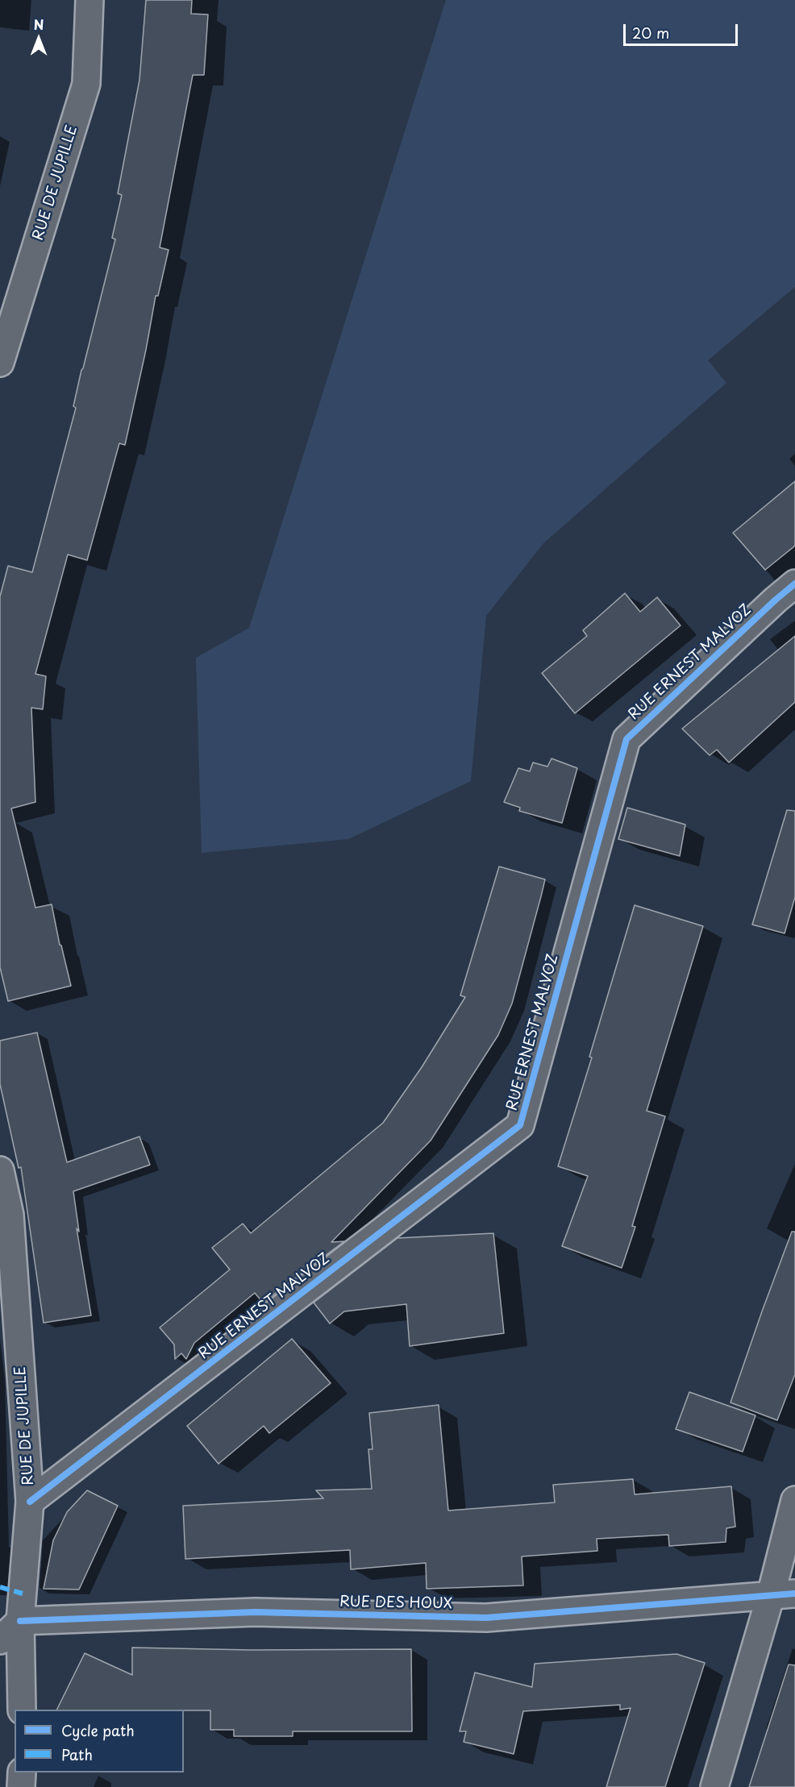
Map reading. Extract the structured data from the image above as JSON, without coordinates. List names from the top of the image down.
{
  "streets": {
    "street": ["RUE DE JUPILLE", "RUE ERNEST MALVOZ", "RUE DES HOUX"]
  },
  "crossings": [
    ["RUE DE JUPILLE", "RUE ERNEST MALVOZ"],
    ["RUE DE JUPILLE", "RUE DES HOUX"]
  ],
  "legend": ["Cycle path", "Path"],
  "scale_bar": "20 m",
  "north": "top"
}
